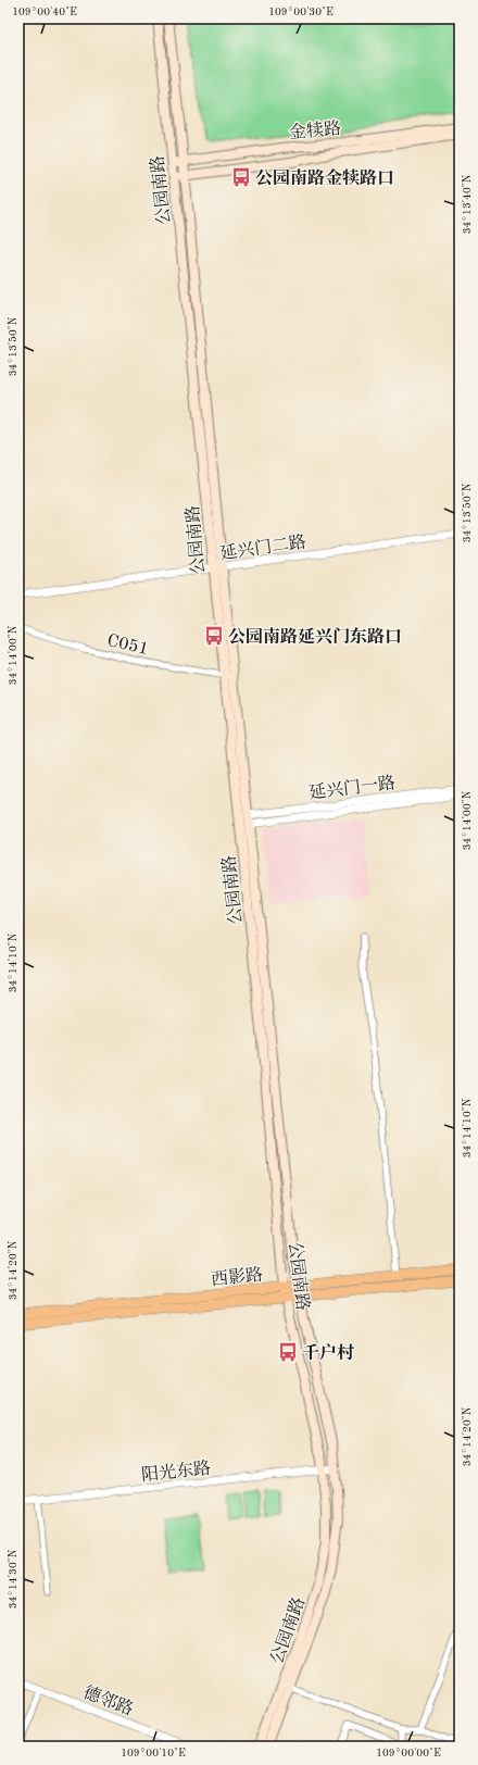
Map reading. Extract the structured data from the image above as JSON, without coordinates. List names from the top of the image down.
{
  "streets": {
    "main road": ["金犊路", "公园南路", "西影路"],
    "street": [
      "延兴门二路",
      "C051",
      "延兴门一路",
      "阳光东路",
      "德邻路"
    ]
  },
  "crossings": [
    ["金犊路", "公园南路"],
    ["公园南路", "延兴门二路"],
    ["公园南路", "C051"],
    ["公园南路", "延兴门一路"],
    ["公园南路", "西影路"],
    ["公园南路", "阳光东路"]
  ],
  "places": {
    "bus stop": ["公园南路金犊路口", "公园南路延兴门东路口", "千户村"]
  },
  "coordinates": [
    "109°00'40\"E",
    "109°00'30\"E",
    "34°13'40\"N",
    "34°13'50\"N",
    "34°14'00\"N",
    "34°14'10\"N",
    "34°14'20\"N",
    "34°14'30\"N",
    "109°00'10\"E",
    "109°00'00\"E"
  ]
}
